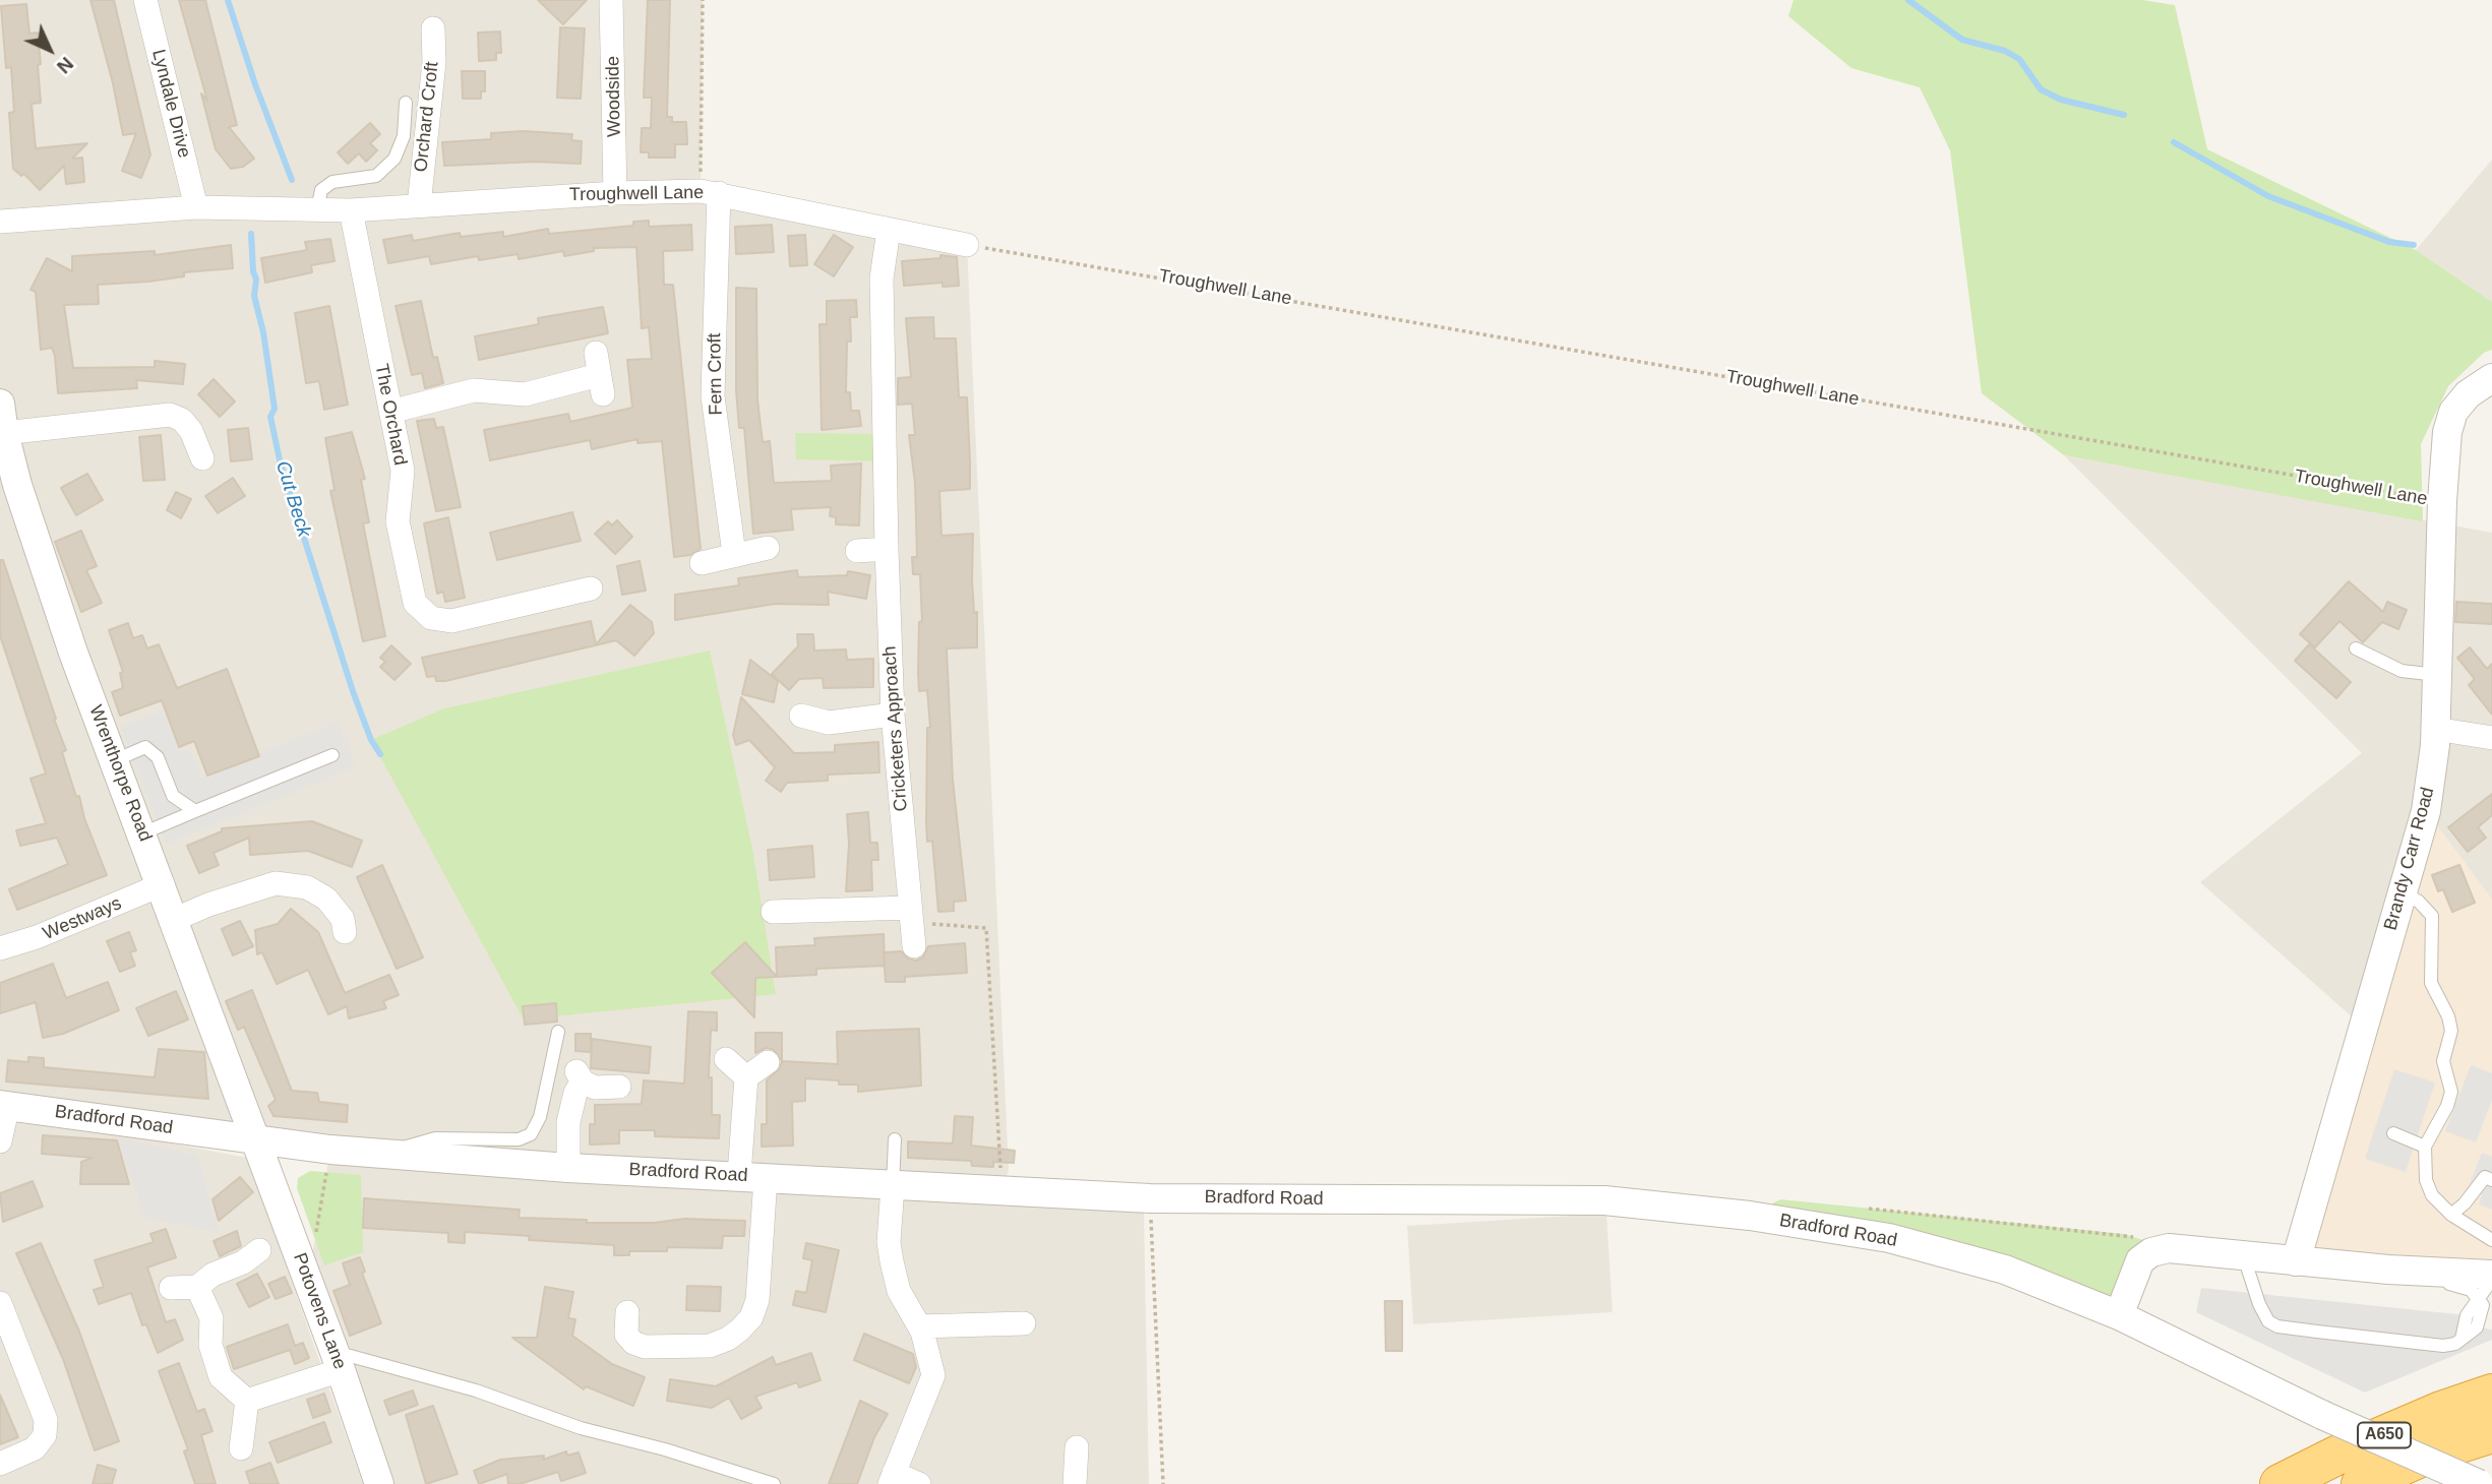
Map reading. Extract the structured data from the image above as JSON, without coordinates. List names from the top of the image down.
{
  "streets": {
    "highway": ["A650"],
    "street": [
      "Woodside",
      "Lyndale Drive",
      "Orchard Croft",
      "Troughwell Lane",
      "Fern Croft",
      "The Orchard",
      "Cricketers Approach",
      "Wrenthorpe Road",
      "Brandy Carr Road",
      "Westways",
      "Bradford Road",
      "Potovens Lane"
    ]
  },
  "crossings": [
    ["Woodside", "Troughwell Lane"],
    ["Lyndale Drive", "Troughwell Lane"],
    ["Orchard Croft", "Troughwell Lane"],
    ["Troughwell Lane", "Fern Croft"],
    ["Troughwell Lane", "The Orchard"],
    ["Troughwell Lane", "Cricketers Approach"],
    ["Troughwell Lane", "Brandy Carr Road"],
    ["Wrenthorpe Road", "Westways"],
    ["Wrenthorpe Road", "Bradford Road"],
    ["Wrenthorpe Road", "Potovens Lane"],
    ["Bradford Road", "Potovens Lane"]
  ],
  "water": ["Cut Beck"],
  "north": "bottom right"
}
